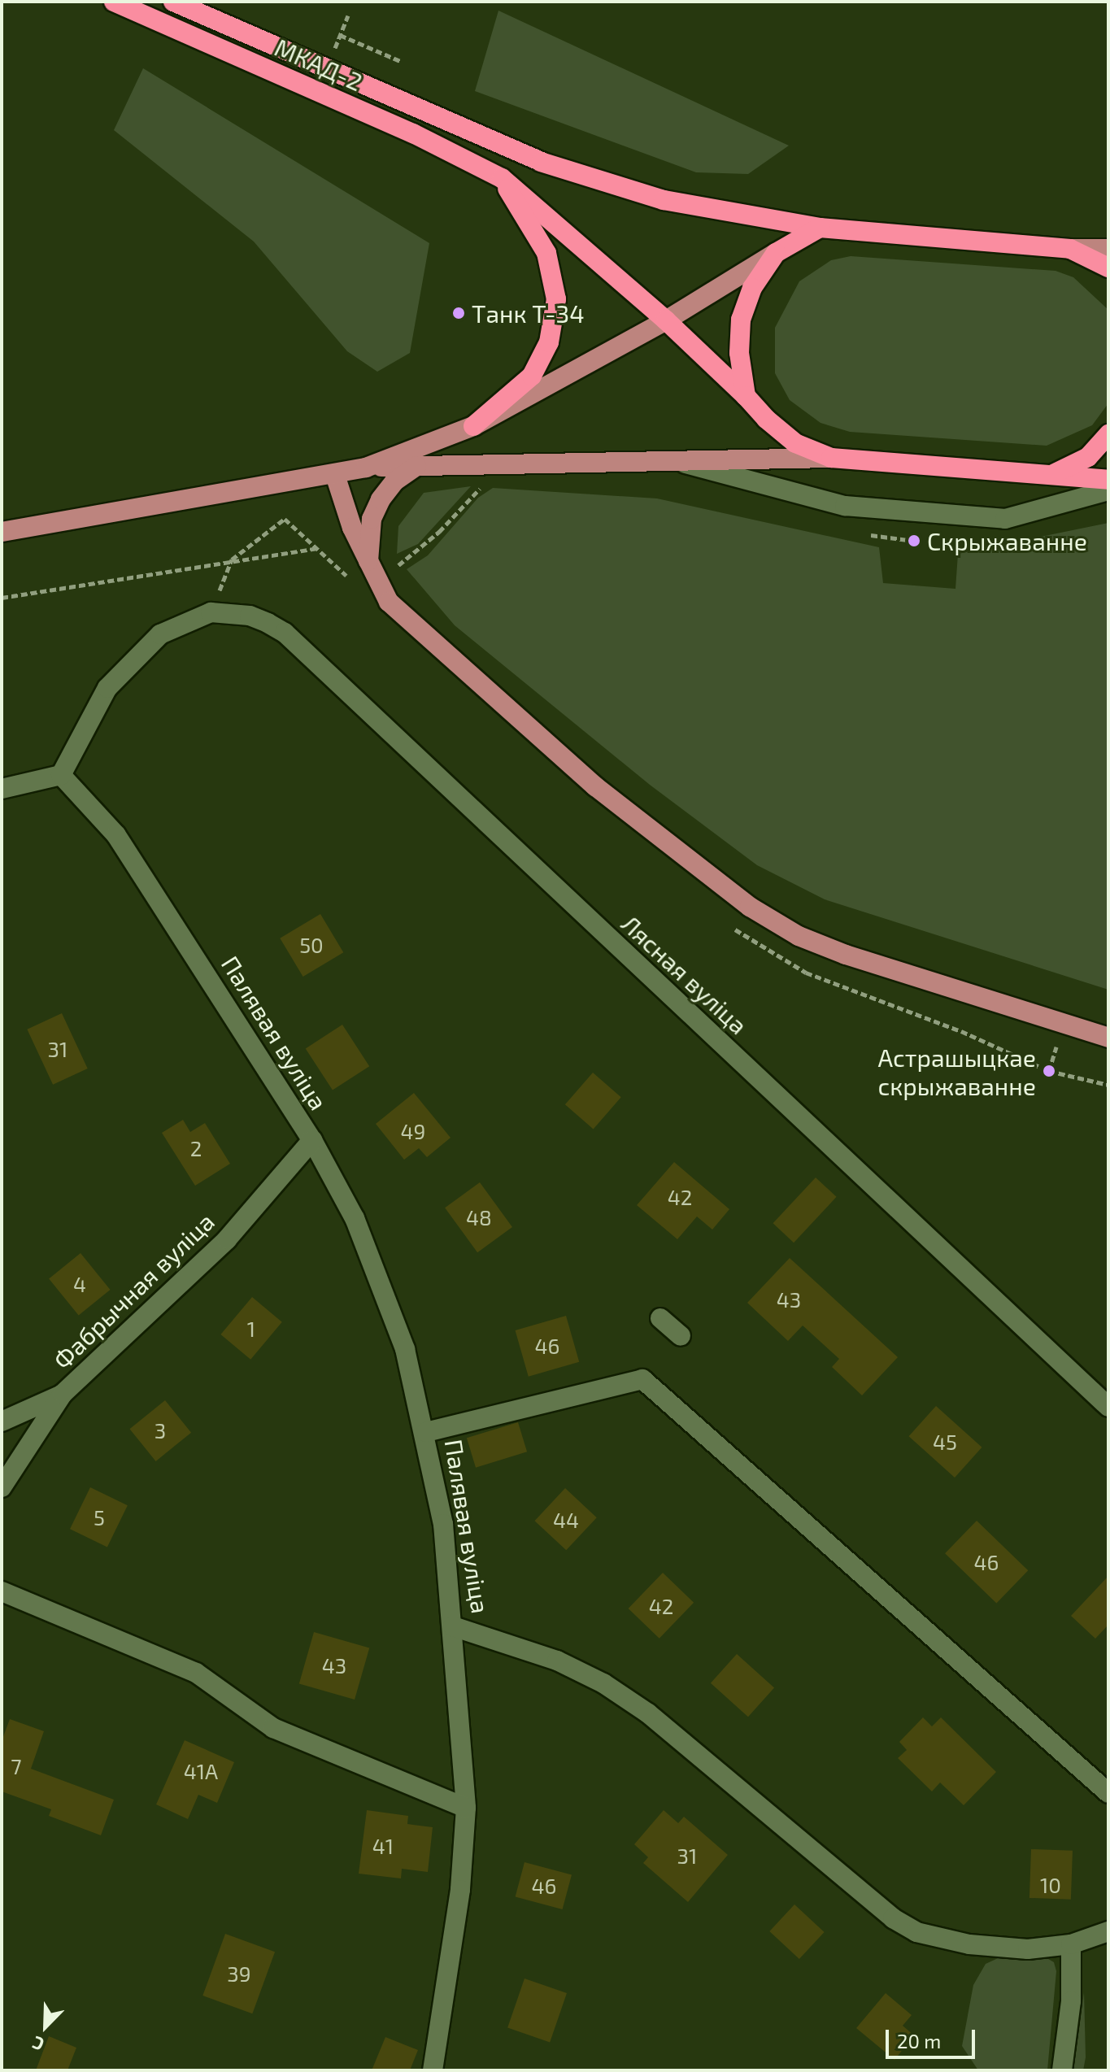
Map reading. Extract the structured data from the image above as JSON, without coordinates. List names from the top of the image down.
{
  "streets": {
    "highway": ["МКАД-2"],
    "street": ["Лясная вуліца", "Палявая вуліца", "Фабрычная вуліца"]
  },
  "crossings": [
    ["Палявая вуліца", "Фабрычная вуліца"]
  ],
  "places": ["Танк Т-34", "Скрыжаванне", "Астрашыцкае скрыжаванне"],
  "house_numbers": [
    "50",
    "31",
    "49",
    "2",
    "42",
    "48",
    "4",
    "43",
    "1",
    "46",
    "3",
    "45",
    "5",
    "44",
    "46",
    "42",
    "43",
    "7",
    "41А",
    "41",
    "31",
    "10",
    "46",
    "39"
  ],
  "scale_bar": "20 m",
  "north": "bottom left"
}
